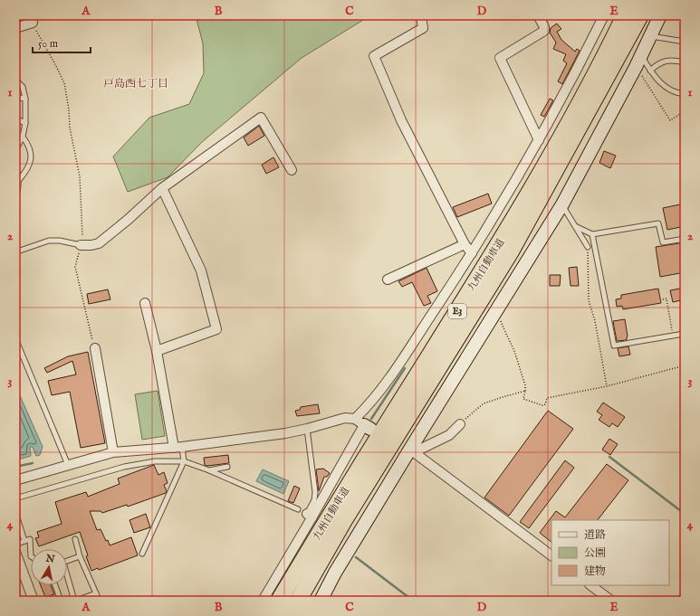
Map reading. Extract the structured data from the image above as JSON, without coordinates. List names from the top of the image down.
{
  "streets": {
    "highway": ["九州自動車道", "E3"]
  },
  "districts": ["戸島西七丁目"],
  "legend": ["道路", "公園", "建物"],
  "scale_bar": "50 m",
  "north": "top",
  "grid": {
    "columns": [
      "A",
      "B",
      "C",
      "D",
      "E"
    ],
    "rows": [
      "1",
      "2",
      "3",
      "4"
    ]
  }
}
